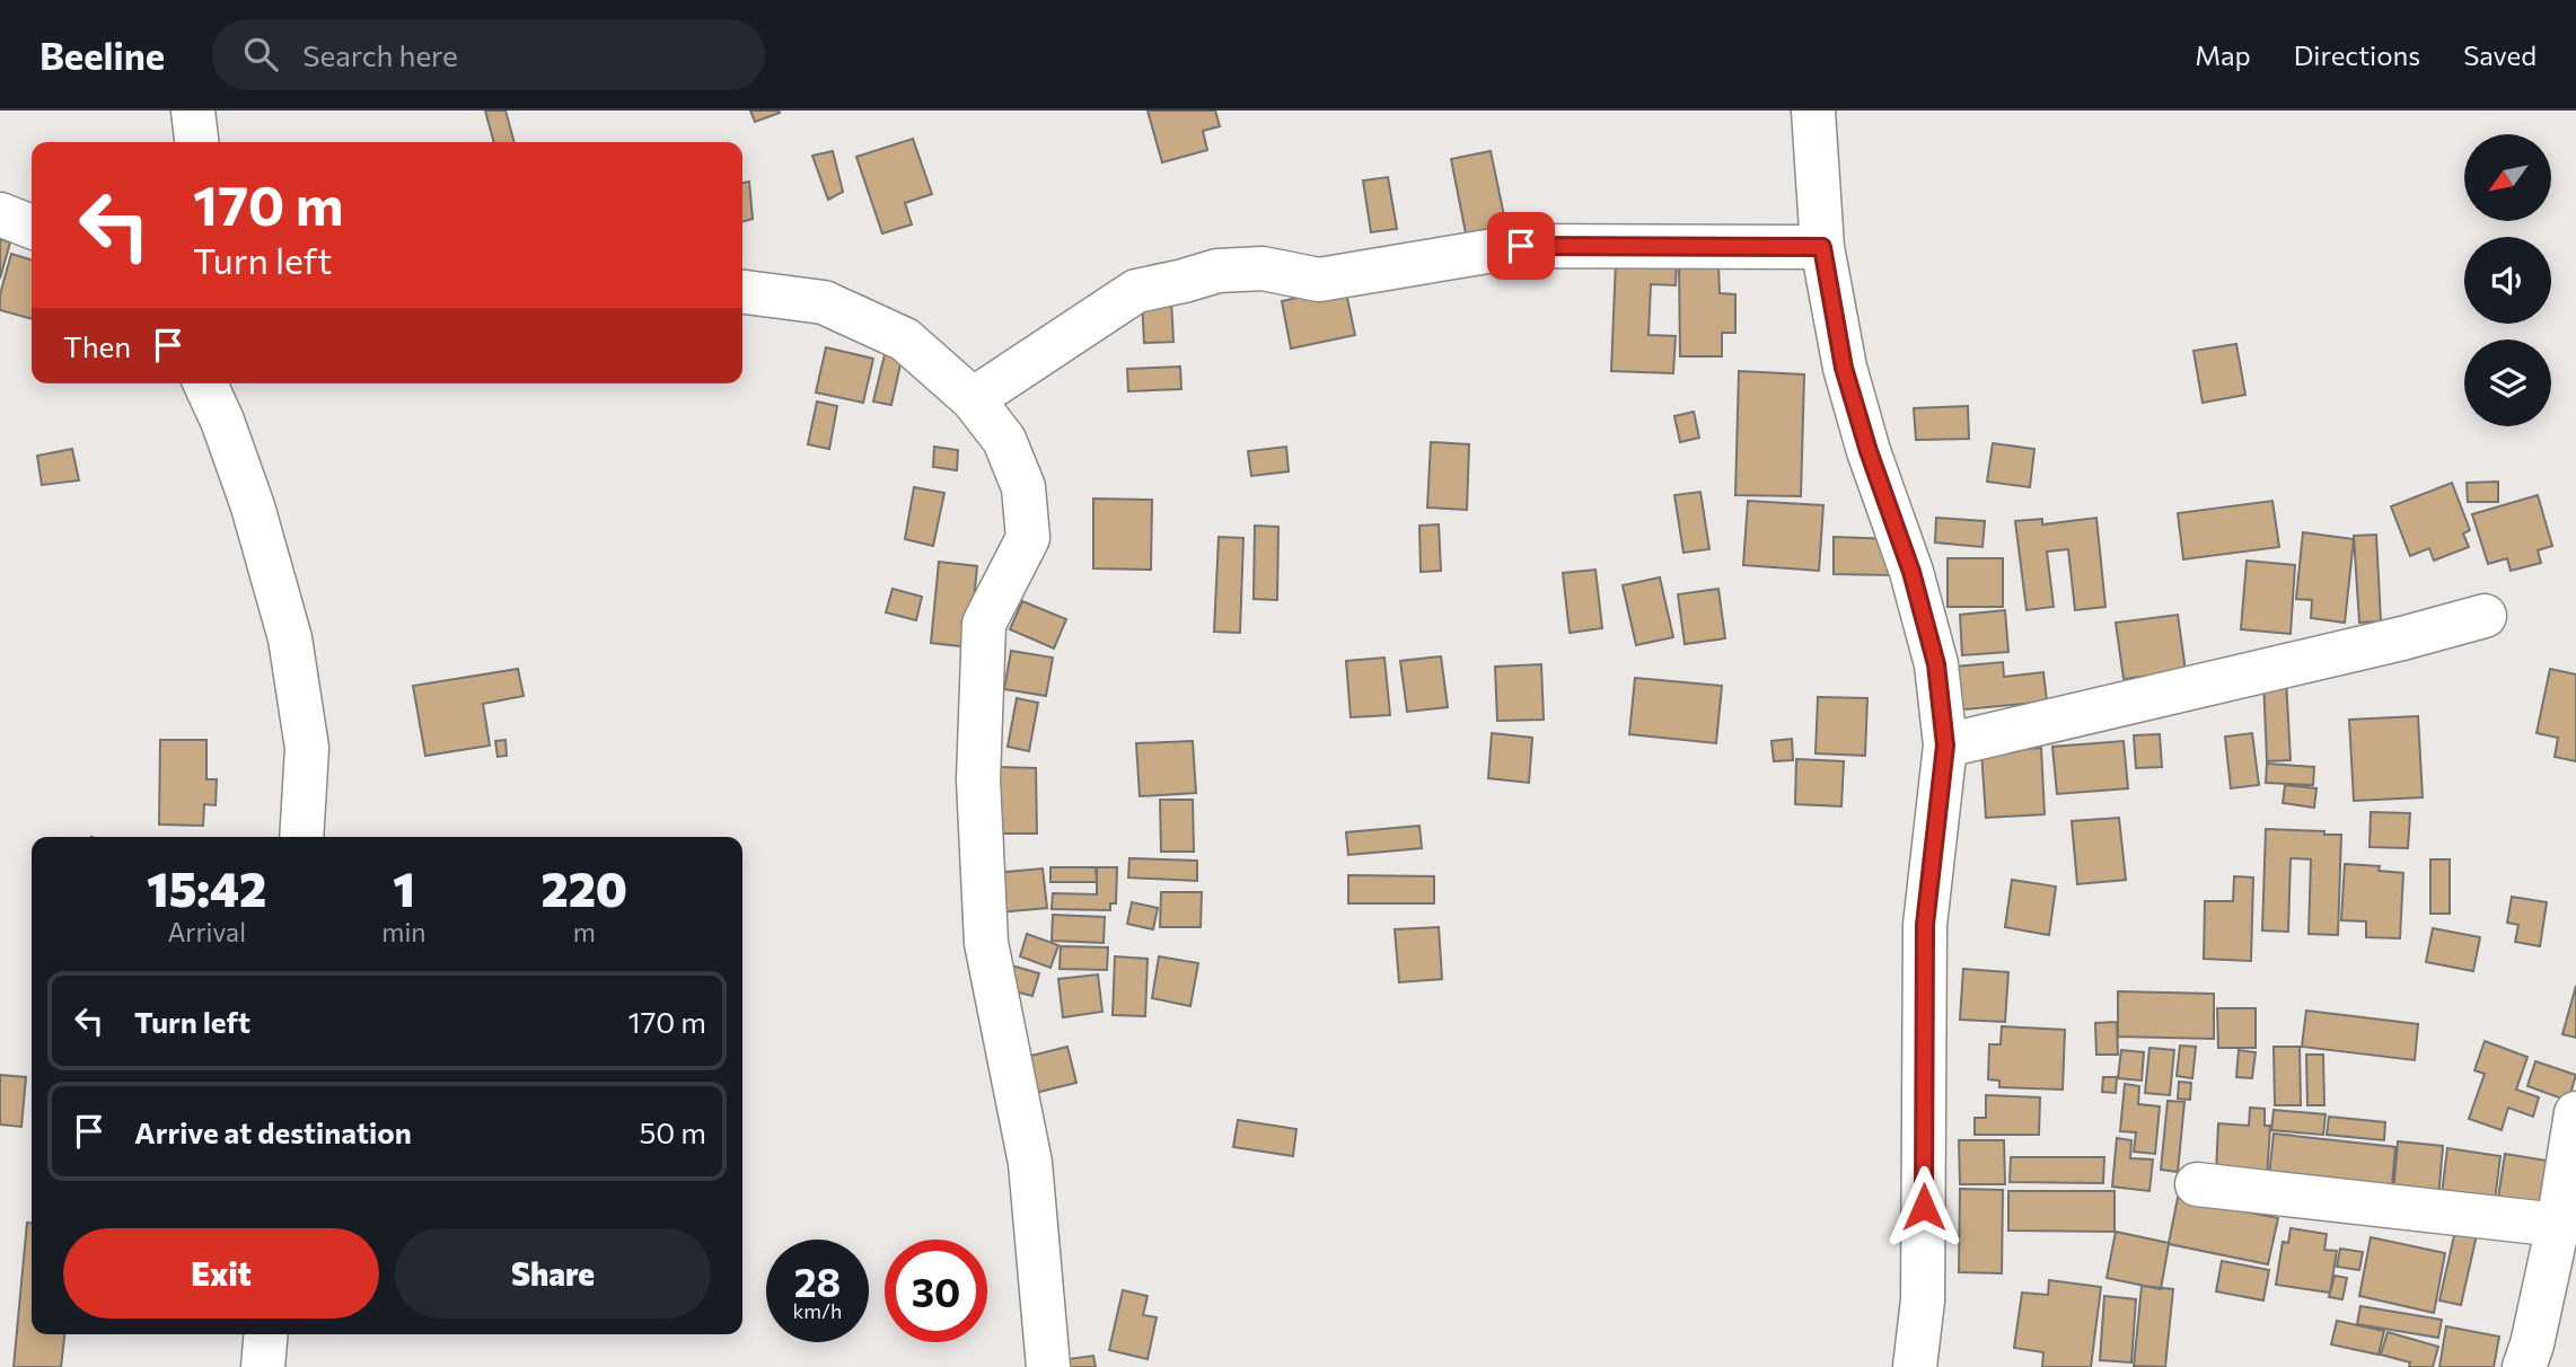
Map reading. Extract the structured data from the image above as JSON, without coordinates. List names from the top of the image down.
{
  "north": "bottom left",
  "page": {
    "header": "Beeline",
    "search": "Search here",
    "nav": ["Map", "Directions", "Saved"],
    "turn": ["170 m", "Turn left"],
    "then": "Then",
    "eta": [
      "15:42",
      "Arrival",
      "1",
      "min",
      "220",
      "m"
    ],
    "list": [
      {
        "name": "Turn left",
        "value": "170 m"
      },
      {
        "name": "Arrive at destination",
        "value": "50 m"
      }
    ],
    "buttons": ["Exit", "Share"],
    "speed": "28 km/h",
    "limit": "30"
  }
}
